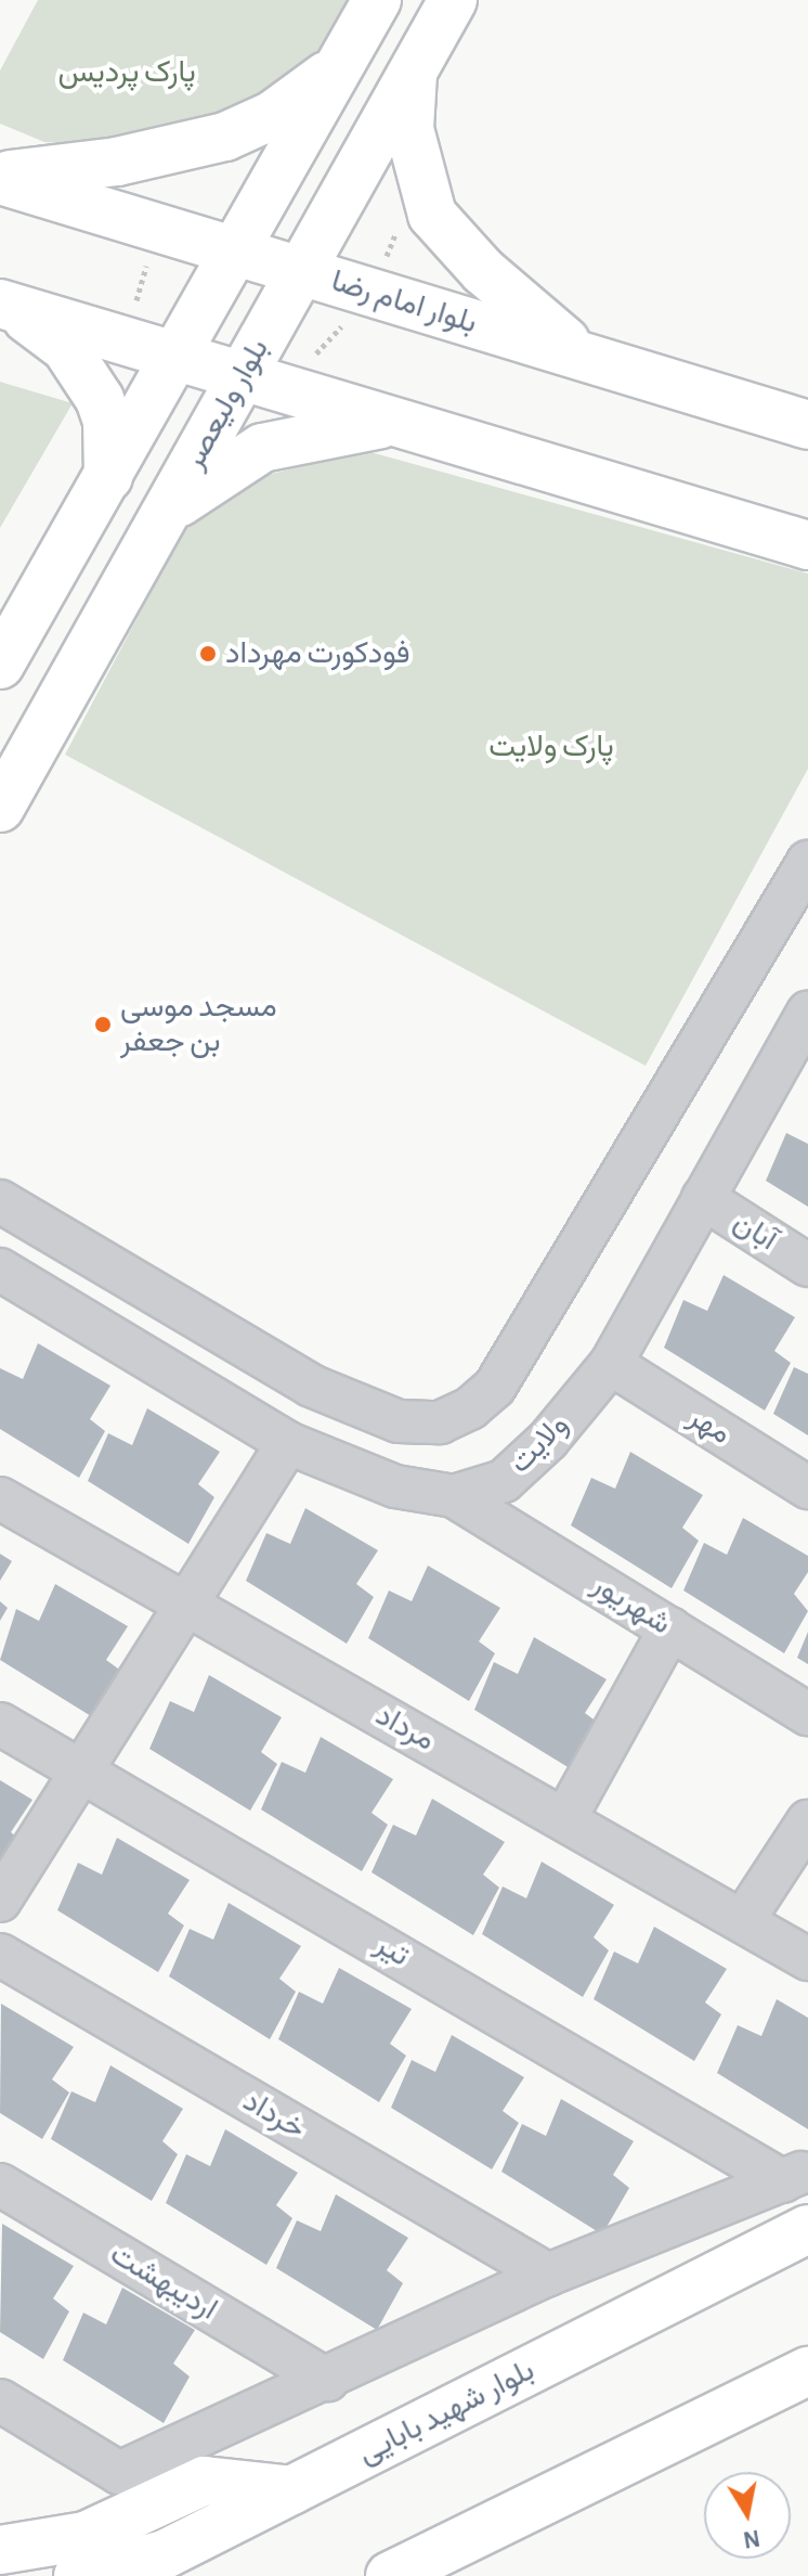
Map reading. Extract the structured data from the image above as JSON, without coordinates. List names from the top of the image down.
{
  "streets": {
    "main road": ["بلوار امام رضا", "بلوار ولیعصر", "بلوار شهید بابایی"],
    "street": [
      "آبان",
      "مهر",
      "ولایت",
      "شهریور",
      "مرداد",
      "تیر",
      "خرداد",
      "اردیبهشت"
    ]
  },
  "crossings": [
    ["بلوار امام رضا", "بلوار ولیعصر"],
    ["آبان", "ولایت"],
    ["مهر", "ولایت"],
    ["ولایت", "شهریور"]
  ],
  "parks": ["پارک پردیس", "پارک ولایت"],
  "places": ["فودکورت مهرداد", "مسجد موسی بن جعفر"],
  "north": "bottom"
}
